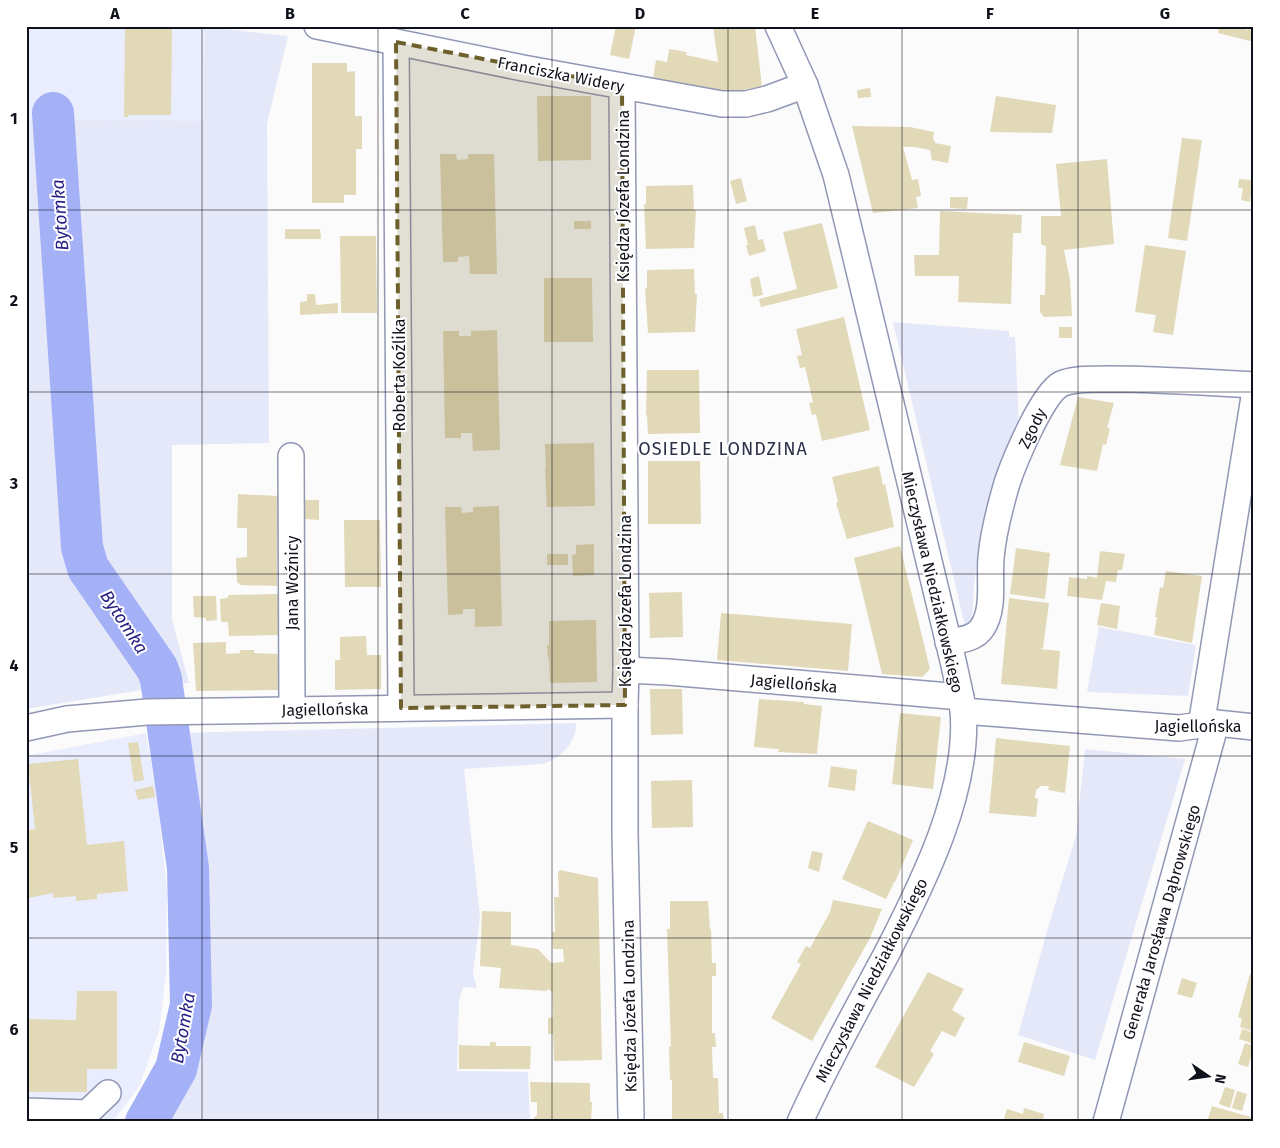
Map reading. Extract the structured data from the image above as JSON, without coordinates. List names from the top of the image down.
{
  "streets": {
    "street": [
      "Franciszka Widery",
      "Księdza Józefa Londzina",
      "Roberta Koźlika",
      "Zgody",
      "Mieczysława Niedziałkowskiego",
      "Jana Woźnicy",
      "Jagiellońska",
      "Generała Jarosława Dąbrowskiego"
    ]
  },
  "crossings": [
    ["Franciszka Widery", "Księdza Józefa Londzina"],
    ["Franciszka Widery", "Roberta Koźlika"],
    ["Franciszka Widery", "Mieczysława Niedziałkowskiego"],
    ["Księdza Józefa Londzina", "Jagiellońska"],
    ["Roberta Koźlika", "Jagiellońska"],
    ["Zgody", "Mieczysława Niedziałkowskiego"],
    ["Mieczysława Niedziałkowskiego", "Jagiellońska"],
    ["Jana Woźnicy", "Jagiellońska"],
    ["Jagiellońska", "Generała Jarosława Dąbrowskiego"]
  ],
  "districts": ["OSIEDLE LONDZINA"],
  "water": ["Bytomka"],
  "north": "right",
  "grid": {
    "columns": [
      "A",
      "B",
      "C",
      "D",
      "E",
      "F",
      "G"
    ],
    "rows": [
      "1",
      "2",
      "3",
      "4",
      "5",
      "6"
    ]
  }
}
